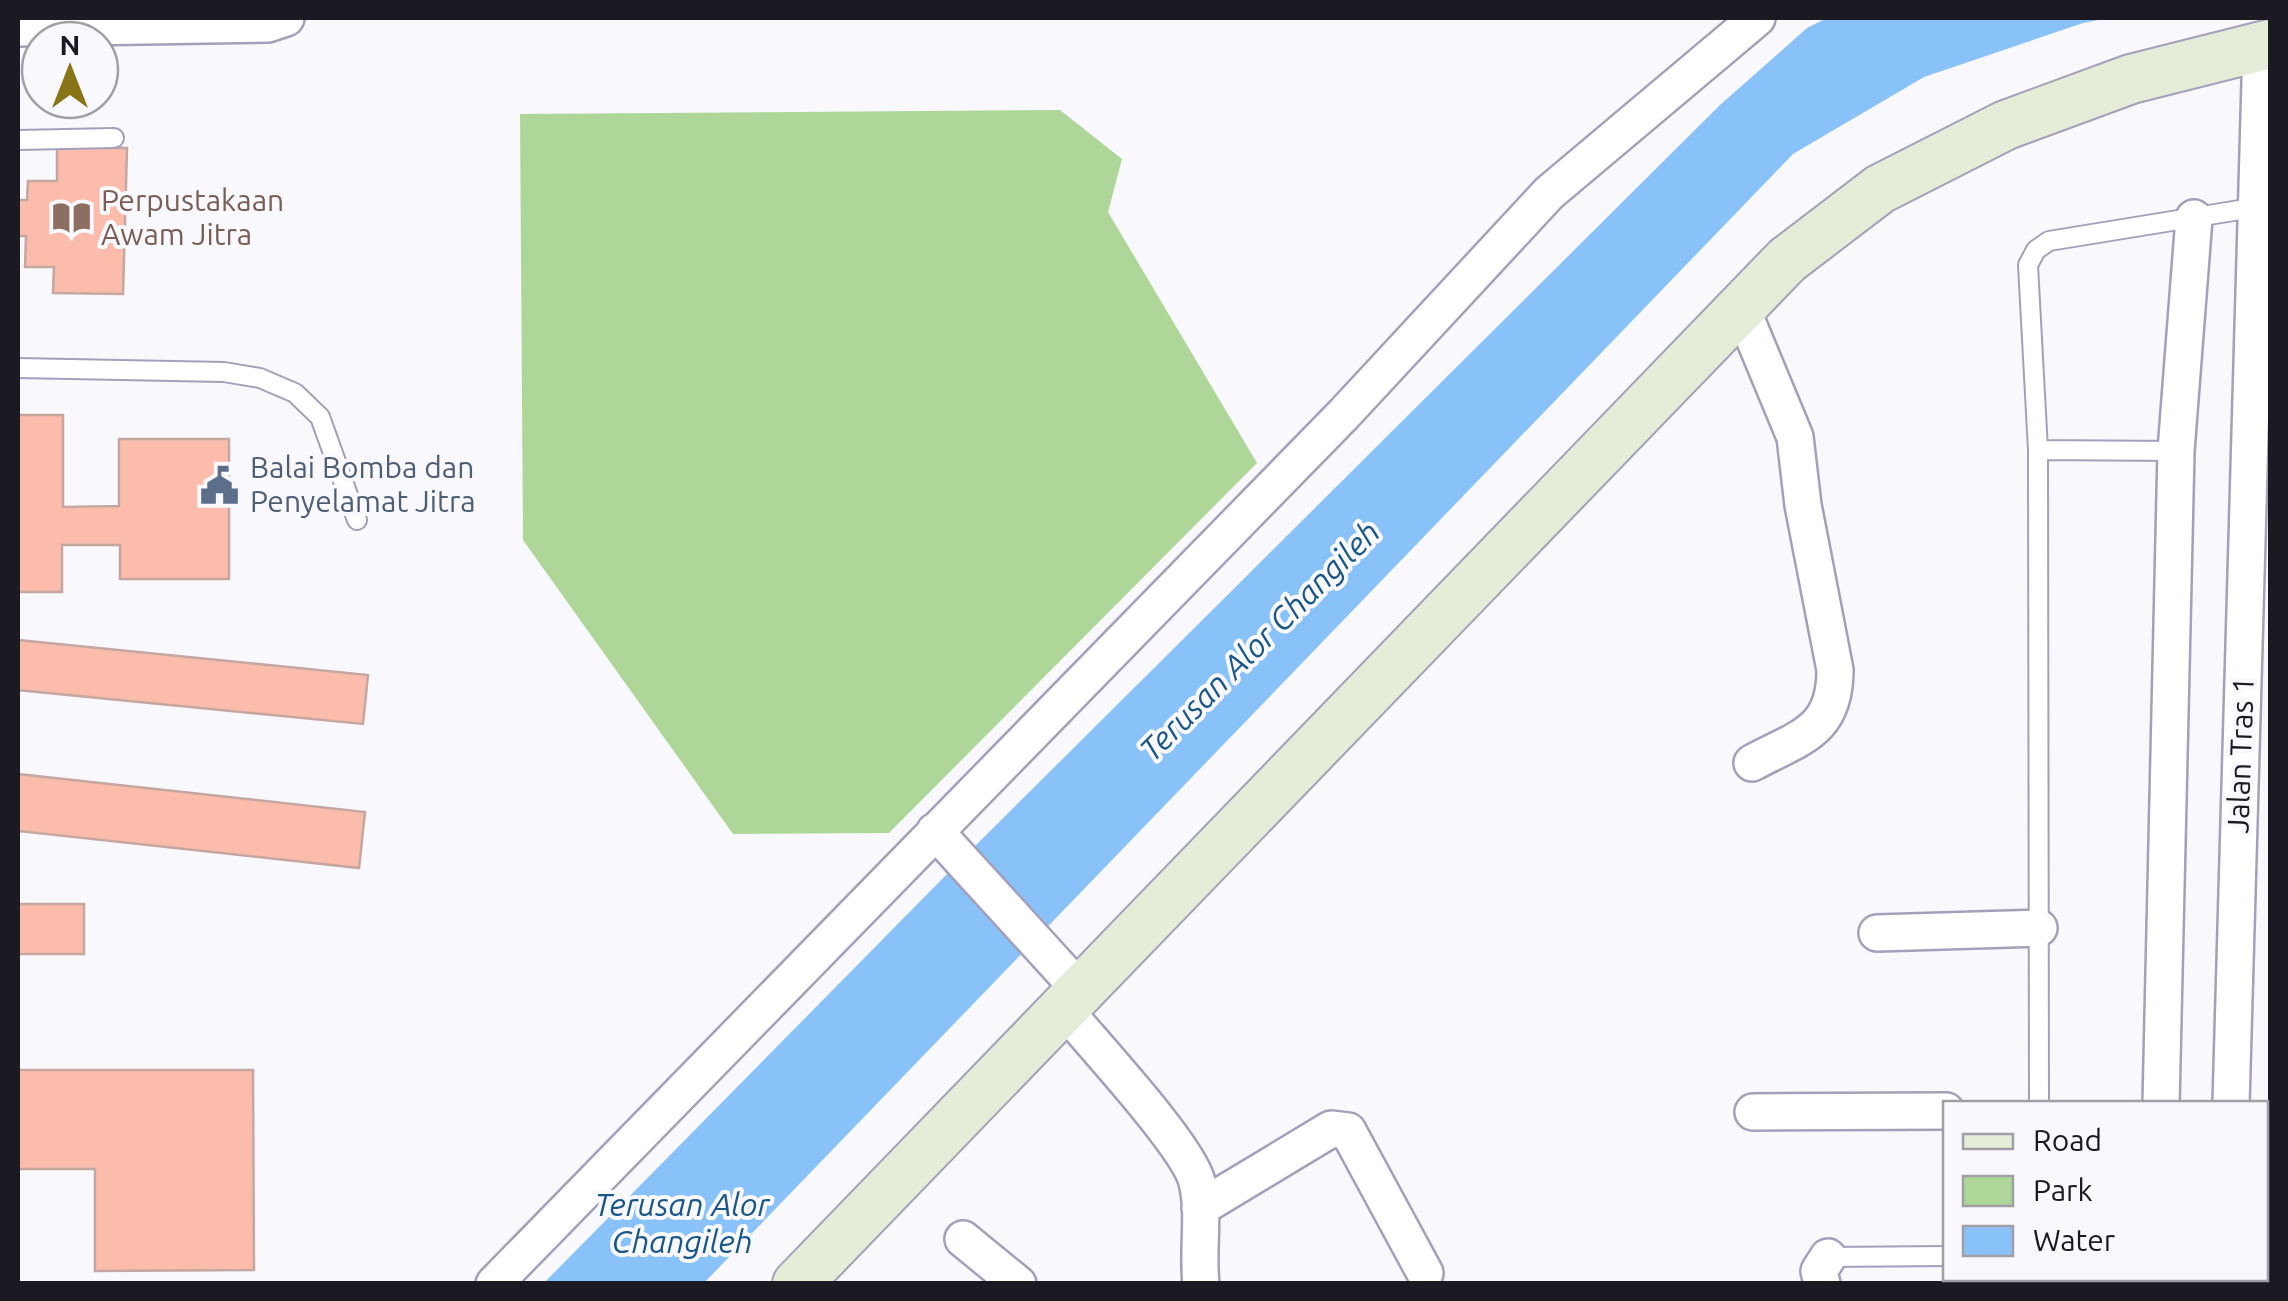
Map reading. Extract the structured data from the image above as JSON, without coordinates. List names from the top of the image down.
{
  "streets": {
    "street": ["Jalan Tras 1"]
  },
  "water": ["Terusan Alor Changileh"],
  "places": {
    "library": ["Perpustakaan Awam Jitra"],
    "public building": ["Balai Bomba dan Penyelamat Jitra"]
  },
  "legend": ["Road", "Park", "Water"],
  "north": "top"
}
